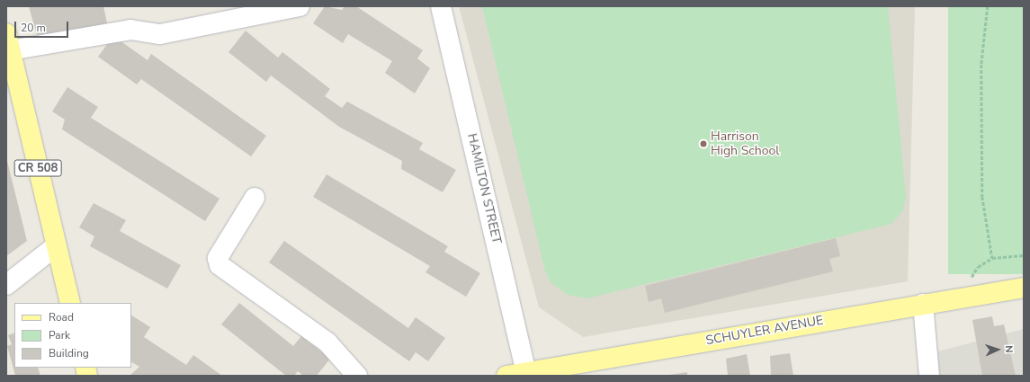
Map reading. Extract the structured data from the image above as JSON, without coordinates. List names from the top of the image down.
{
  "streets": {
    "main road": ["CR 508", "SCHUYLER AVENUE"],
    "street": ["HAMILTON STREET"]
  },
  "crossings": [
    ["HAMILTON STREET", "SCHUYLER AVENUE"]
  ],
  "places": ["Harrison High School"],
  "legend": ["Road", "Park", "Building"],
  "scale_bar": "20 m",
  "north": "right"
}
